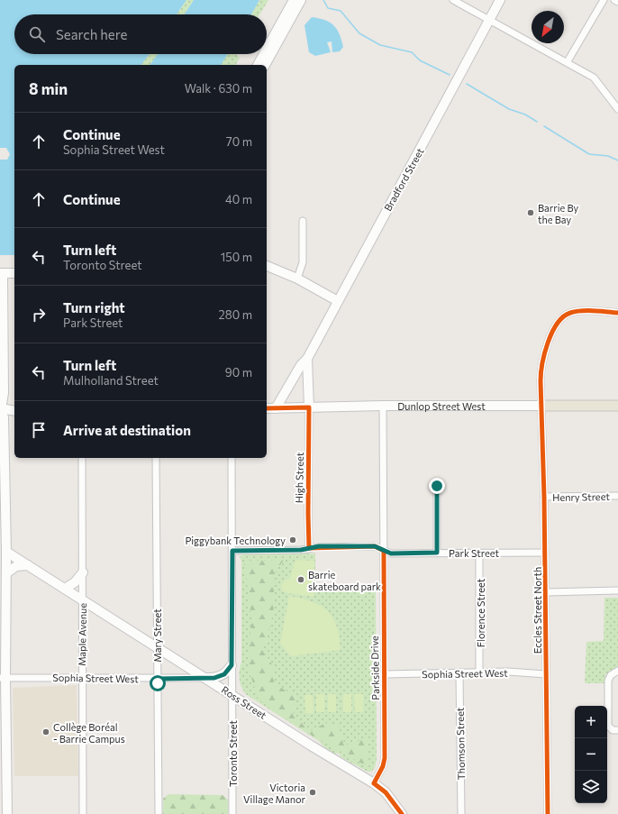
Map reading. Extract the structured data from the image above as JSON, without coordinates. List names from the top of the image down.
{
  "streets": {
    "main road": [
      "Bradford Street",
      "Dunlop Street West",
      "High Street",
      "Ross Street"
    ],
    "street": [
      "Henry Street",
      "Park Street",
      "Eccles Street North",
      "Florence Street",
      "Maple Avenue",
      "Mary Street",
      "Parkside Drive",
      "Sophia Street West",
      "Thomson Street",
      "Toronto Street"
    ]
  },
  "crossings": [
    ["Bradford Street", "Dunlop Street West"],
    ["Bradford Street", "High Street"],
    ["Dunlop Street West", "High Street"],
    ["Dunlop Street West", "Eccles Street North"],
    ["Dunlop Street West", "Parkside Drive"],
    ["High Street", "Park Street"],
    ["Henry Street", "Eccles Street North"],
    ["Park Street", "Eccles Street North"],
    ["Park Street", "Florence Street"],
    ["Park Street", "Parkside Drive"],
    ["Park Street", "Toronto Street"],
    ["Eccles Street North", "Sophia Street West"],
    ["Florence Street", "Sophia Street West"],
    ["Maple Avenue", "Sophia Street West"],
    ["Maple Avenue", "Ross Street"],
    ["Mary Street", "Sophia Street West"],
    ["Mary Street", "Ross Street"],
    ["Parkside Drive", "Sophia Street West"],
    ["Parkside Drive", "Ross Street"],
    ["Sophia Street West", "Ross Street"],
    ["Sophia Street West", "Thomson Street"],
    ["Ross Street", "Toronto Street"]
  ],
  "places": [
    "Barrie By the Bay",
    "Piggybank Technology",
    "Barrie skateboard park",
    "Collège Boréal - Barrie Campus",
    "Victoria Village Manor"
  ],
  "north": "bottom left",
  "page": {
    "search": "Search here",
    "heading": ["8 min", "Walk · 630 m"],
    "list": [
      ["Continue", "Sophia Street West", "70 m"],
      ["Continue", "40 m"],
      ["Turn left", "Toronto Street", "150 m"],
      ["Turn right", "Park Street", "280 m"],
      ["Turn left", "Mulholland Street", "90 m"],
      "Arrive at destination"
    ],
    "map_buttons": ["+", "−"]
  }
}
